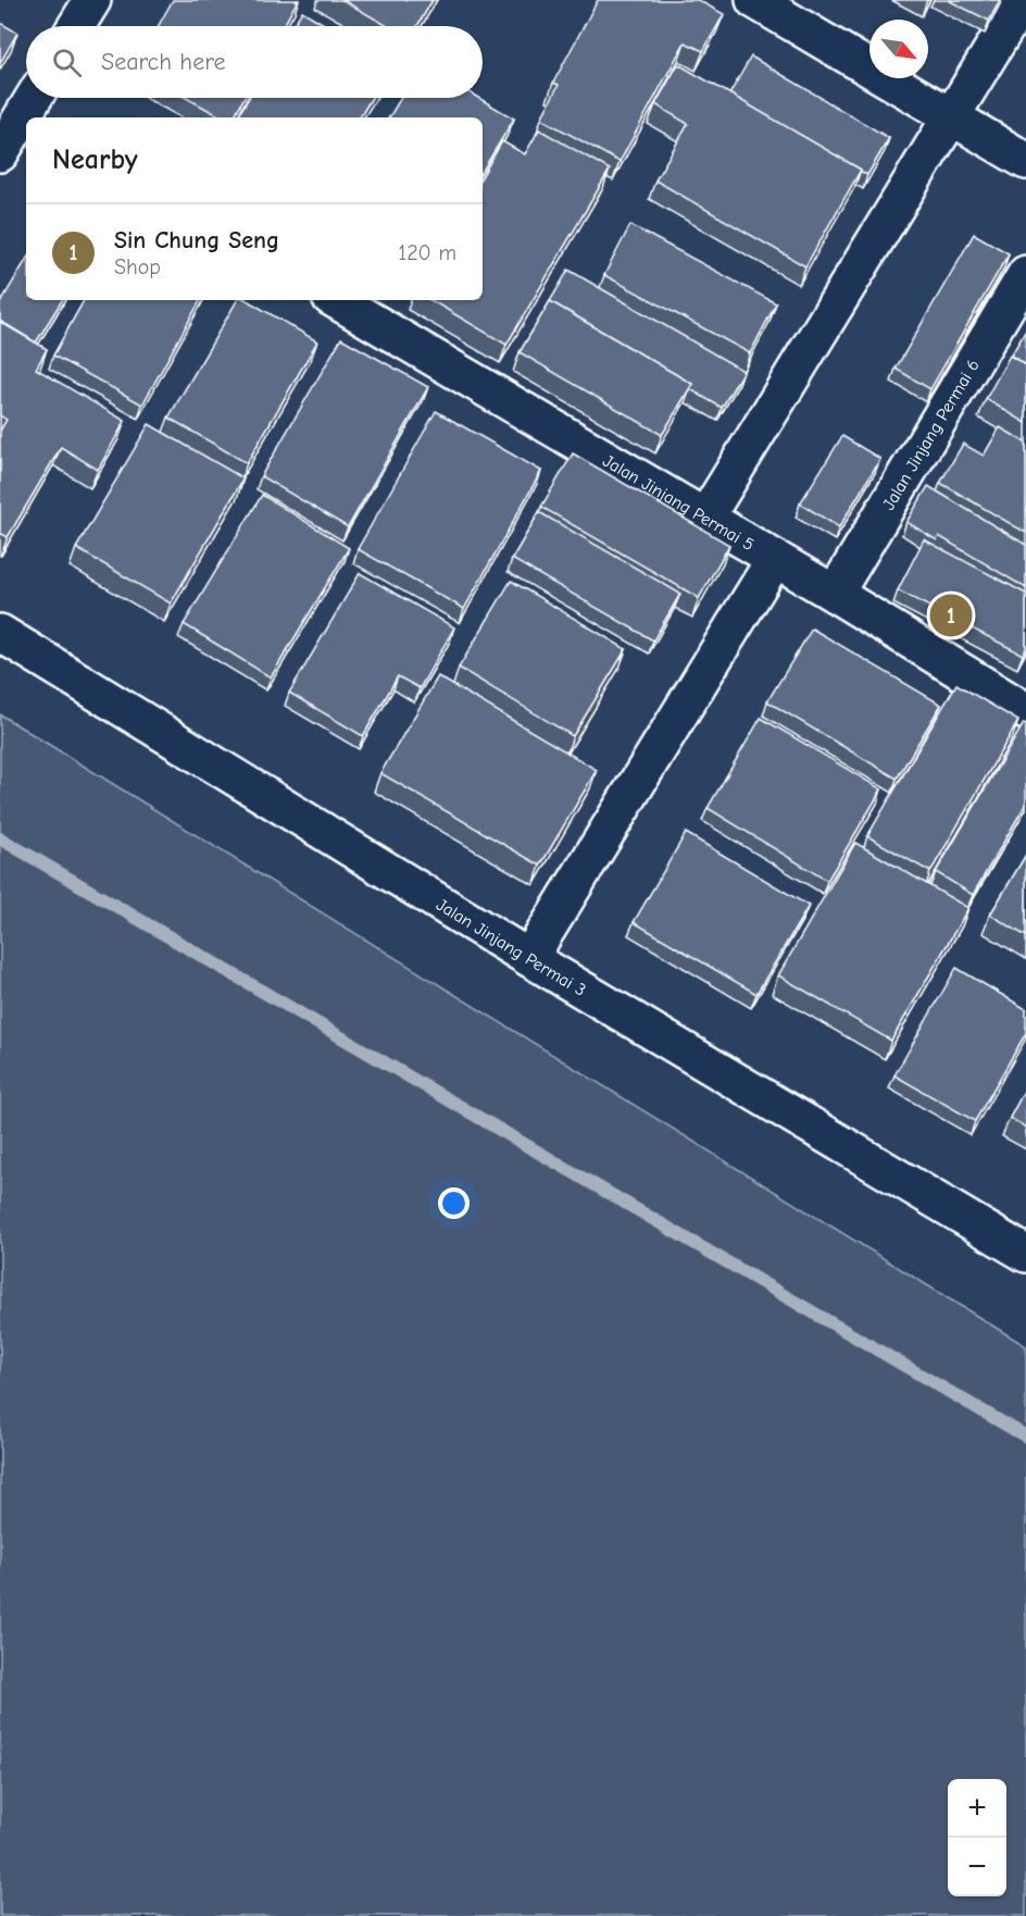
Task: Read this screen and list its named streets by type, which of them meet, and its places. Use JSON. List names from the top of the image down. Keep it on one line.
{"streets":{"street":["Jalan Jinjang Permai 6","Jalan Jinjang Permai 5","Jalan Jinjang Permai 3"]},"crossings":[["Jalan Jinjang Permai 6","Jalan Jinjang Permai 5"]],"north":"bottom right","page":{"search":"Search here","heading":"Nearby","list":[{"mark":"1","name":"Sin Chung Seng","note":"Shop","value":"120 m"}],"pins":"1","map_buttons":["+","−"]}}
